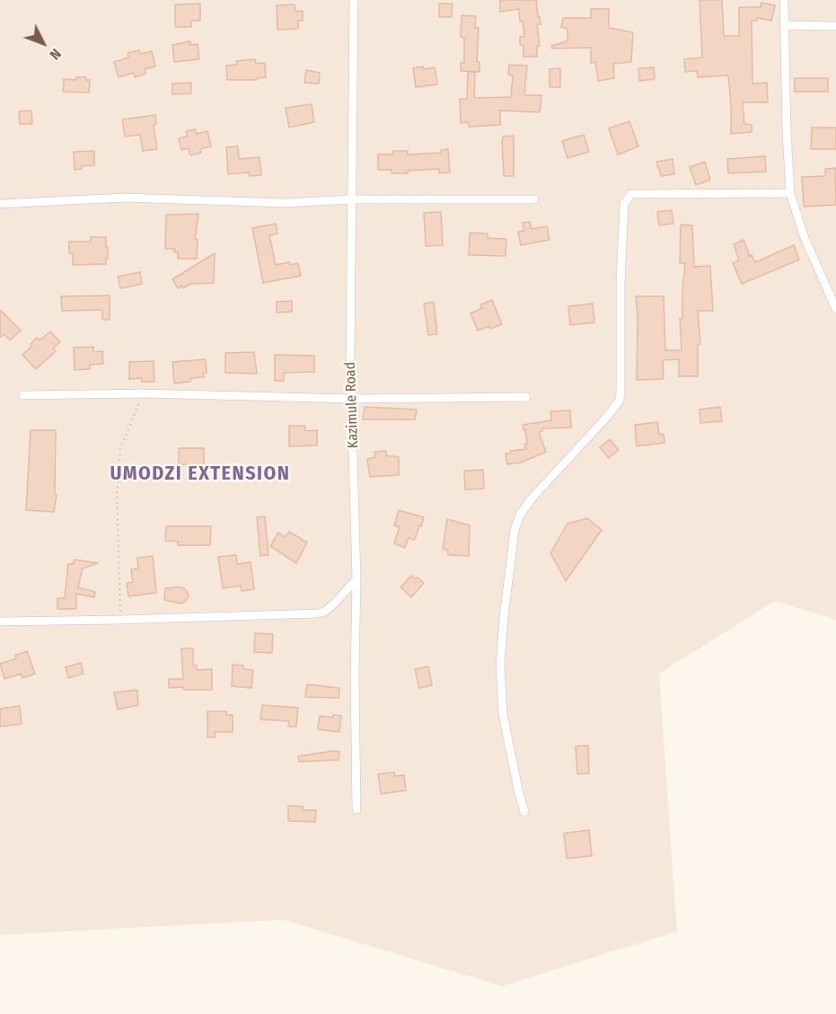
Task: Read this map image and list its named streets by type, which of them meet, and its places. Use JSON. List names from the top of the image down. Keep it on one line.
{"streets":{"street":["Kazimule Road"]},"districts":["UMODZI EXTENSION"],"north":"bottom right"}
